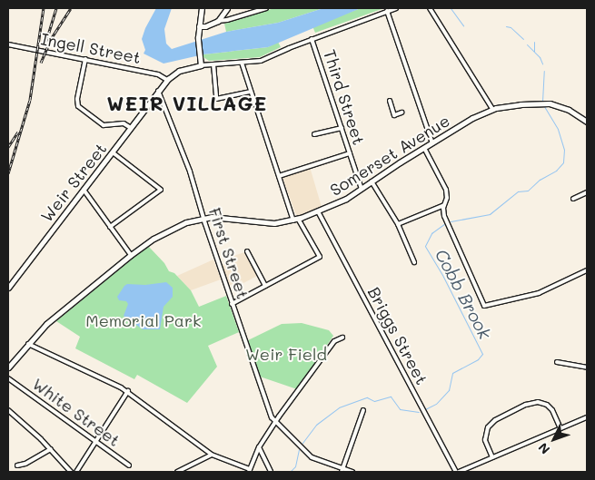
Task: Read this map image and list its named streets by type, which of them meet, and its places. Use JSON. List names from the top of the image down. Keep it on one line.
{"streets":{"main road":["Somerset Avenue","Weir Street"],"street":["Ingell Street","Third Street","First Street","Briggs Street","White Street"]},"crossings":[["Ingell Street","Weir Street"],["Third Street","Somerset Avenue"],["Somerset Avenue","First Street"],["Somerset Avenue","Briggs Street"],["Weir Street","First Street"]],"districts":["WEIR VILLAGE"],"water":["Cobb Brook"],"parks":["Memorial Park","Weir Field"],"north":"bottom left"}
